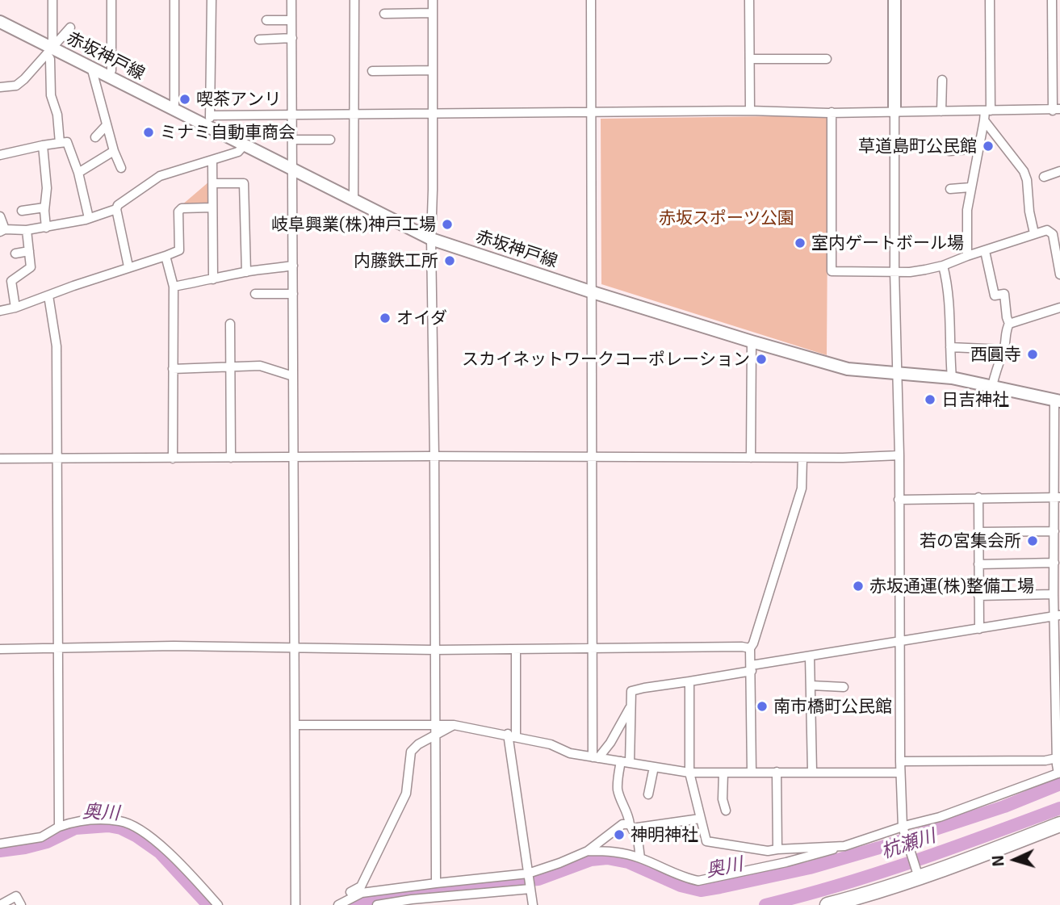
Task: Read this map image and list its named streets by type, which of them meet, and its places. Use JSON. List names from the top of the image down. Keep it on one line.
{"streets":{"main road":["赤坂神戸線"]},"water":["奥川","杭瀬川"],"parks":["赤坂スポーツ公園"],"places":["喫茶アンリ","ミナミ自動車商会","草道島町公民館","岐阜興業(株)神戸工場","室内ゲートボール場","内藤鉄工所","オイダ","西圓寺","スカイネットワークコーポレーション","日吉神社","若の宮集会所","赤坂通運(株)整備工場","南市橋町公民館","神明神社"],"north":"left"}
